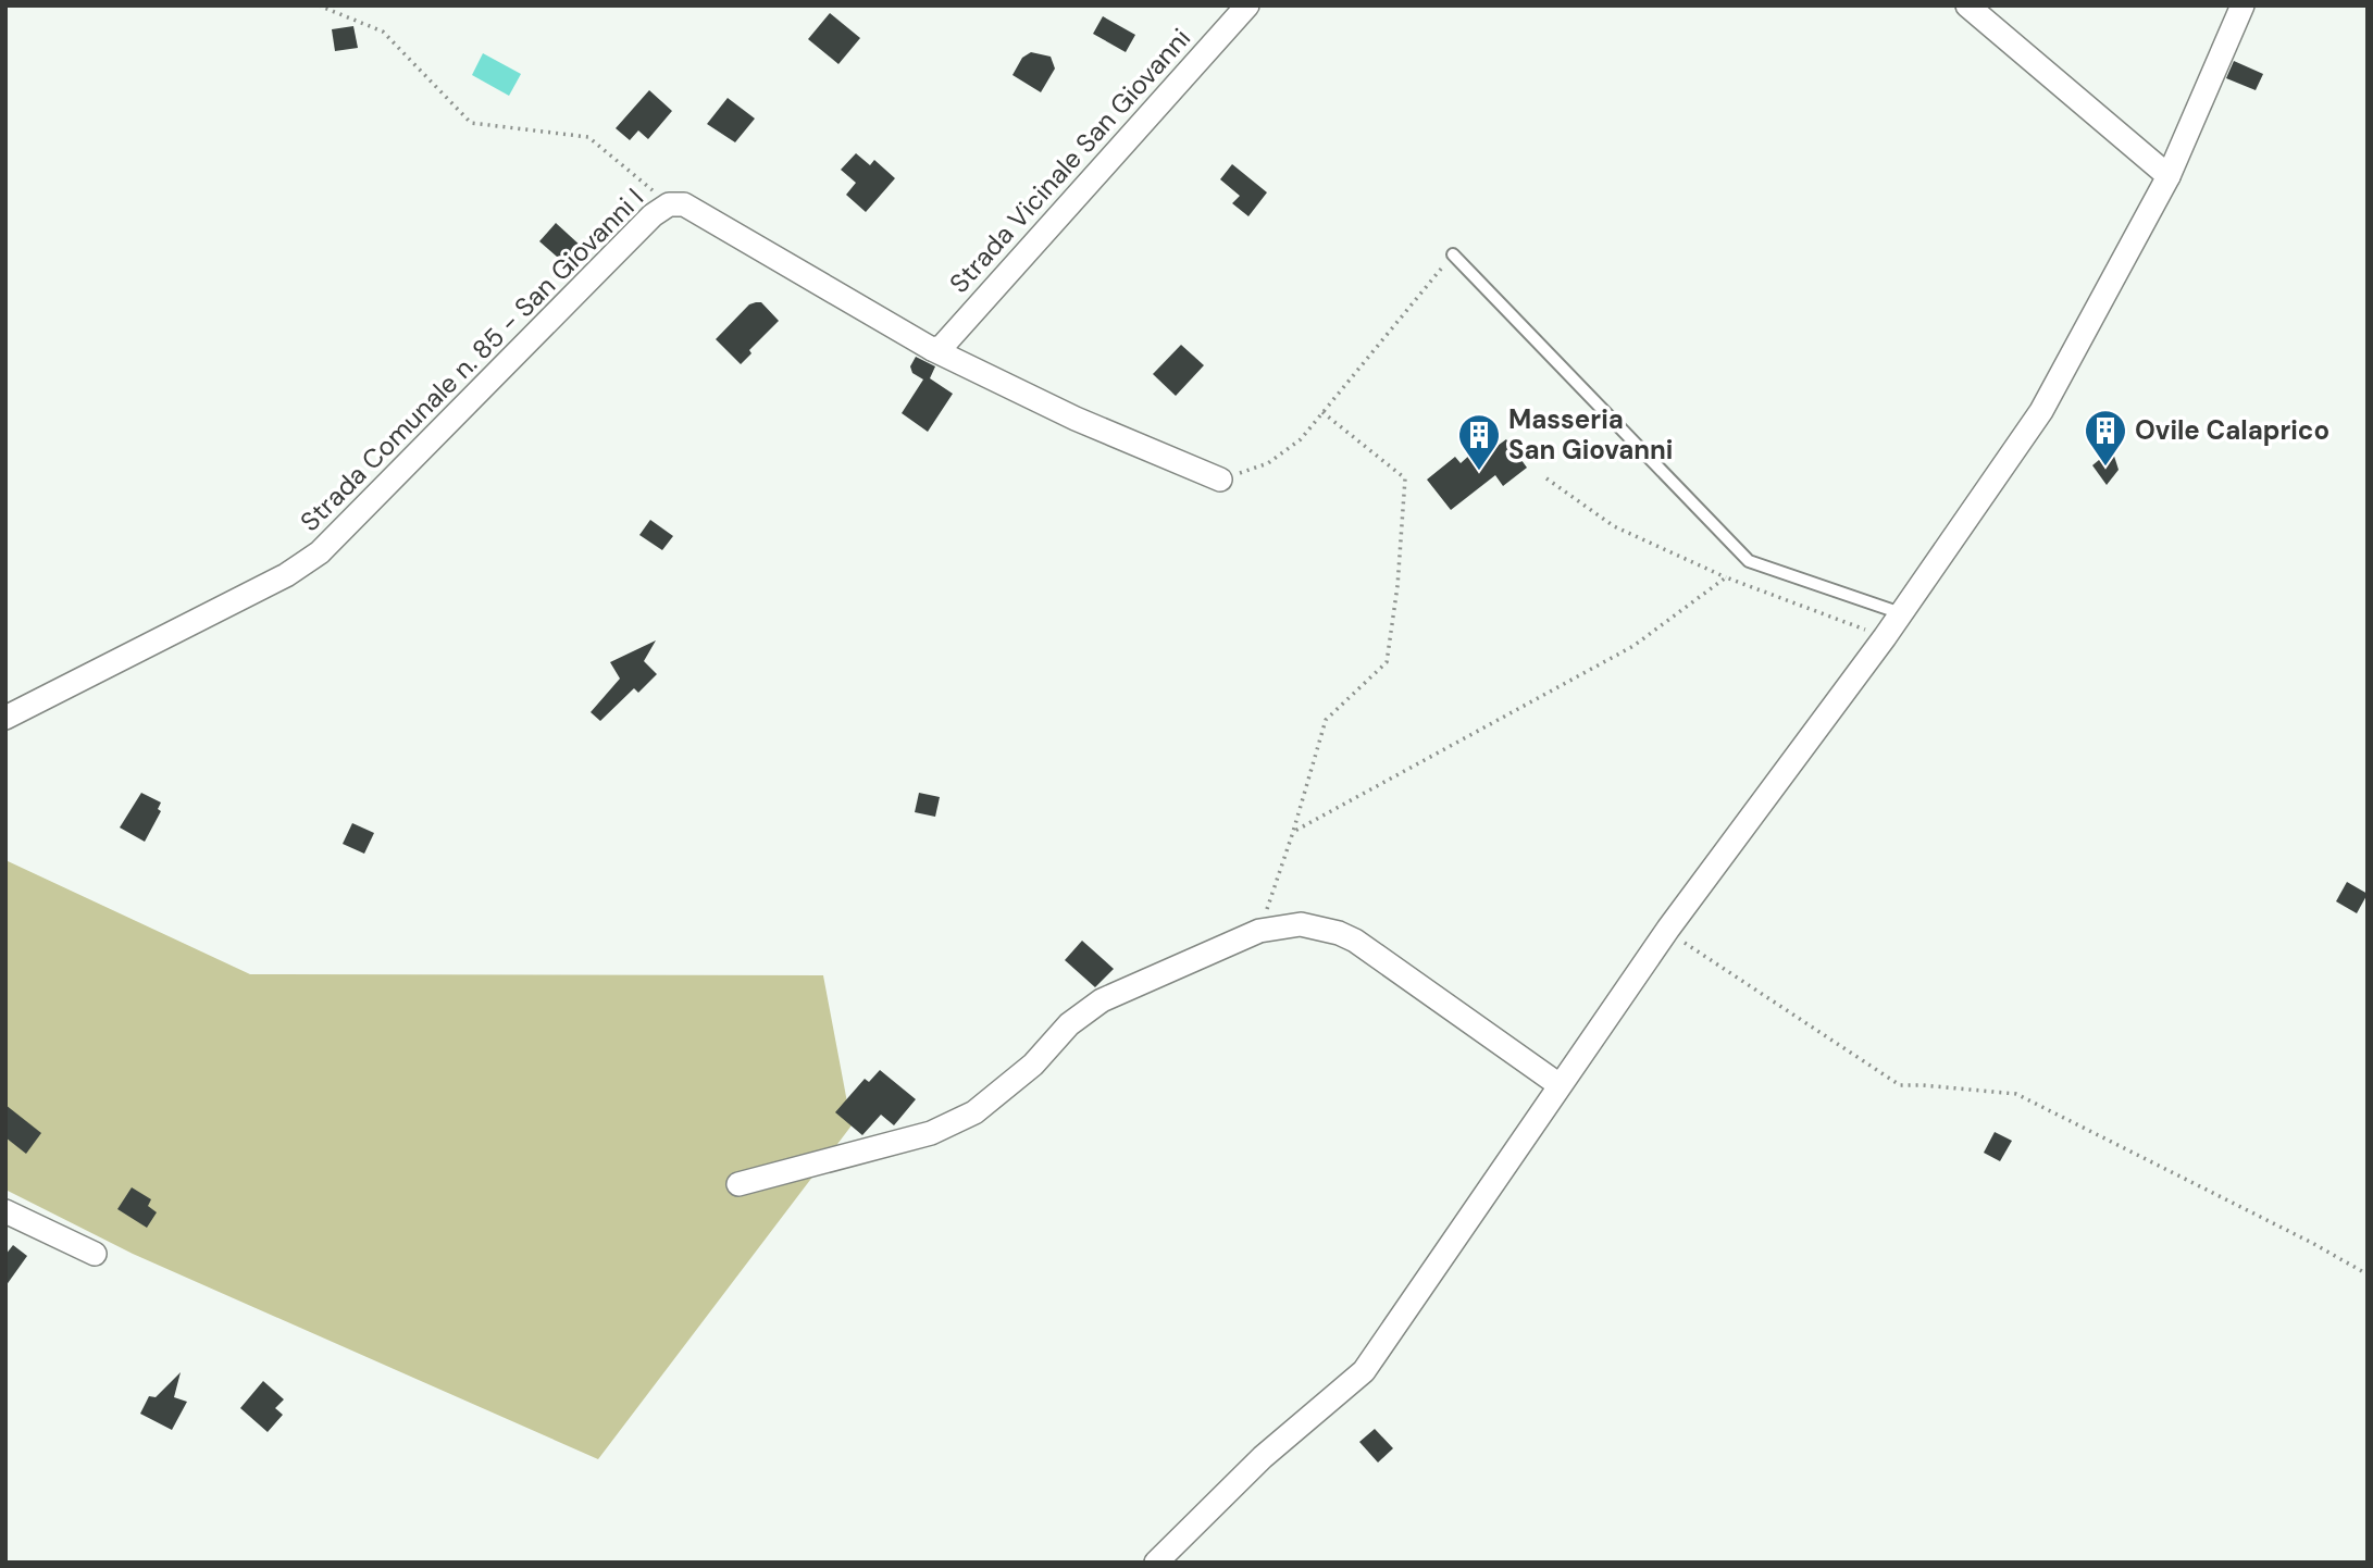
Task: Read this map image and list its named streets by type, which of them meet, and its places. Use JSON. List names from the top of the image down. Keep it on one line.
{"streets":{"street":["Strada Vicinale San Giovanni","Strada Comunale n. 85 - San Giovanni I"]},"crossings":[["Strada Vicinale San Giovanni","Strada Comunale n. 85 - San Giovanni I"]],"places":{"building":["Ovile Calaprico","Masseria San Giovanni"]}}
